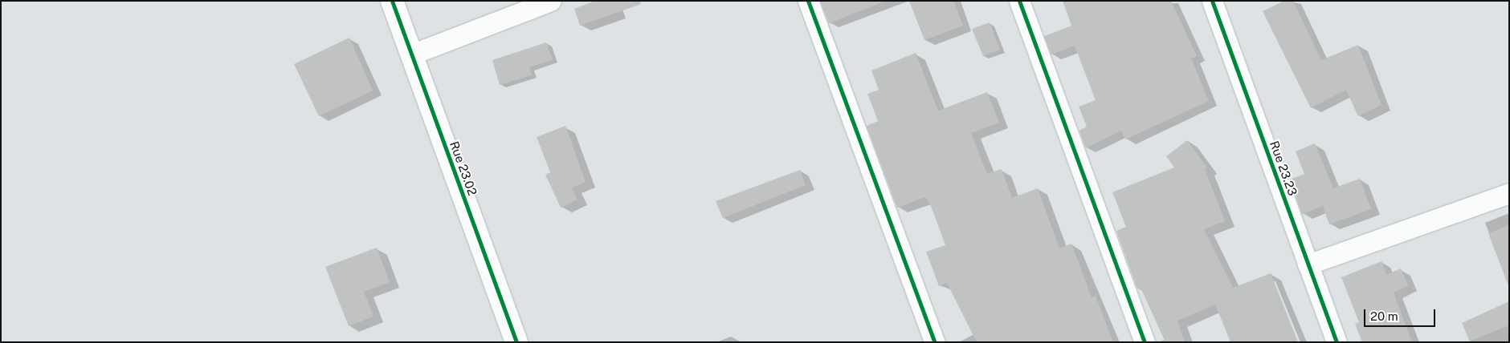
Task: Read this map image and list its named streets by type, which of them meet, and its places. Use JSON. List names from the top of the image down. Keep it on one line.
{"streets":{"street":["Rue 23.02","Rue 23.23"]},"scale_bar":"20 m"}
